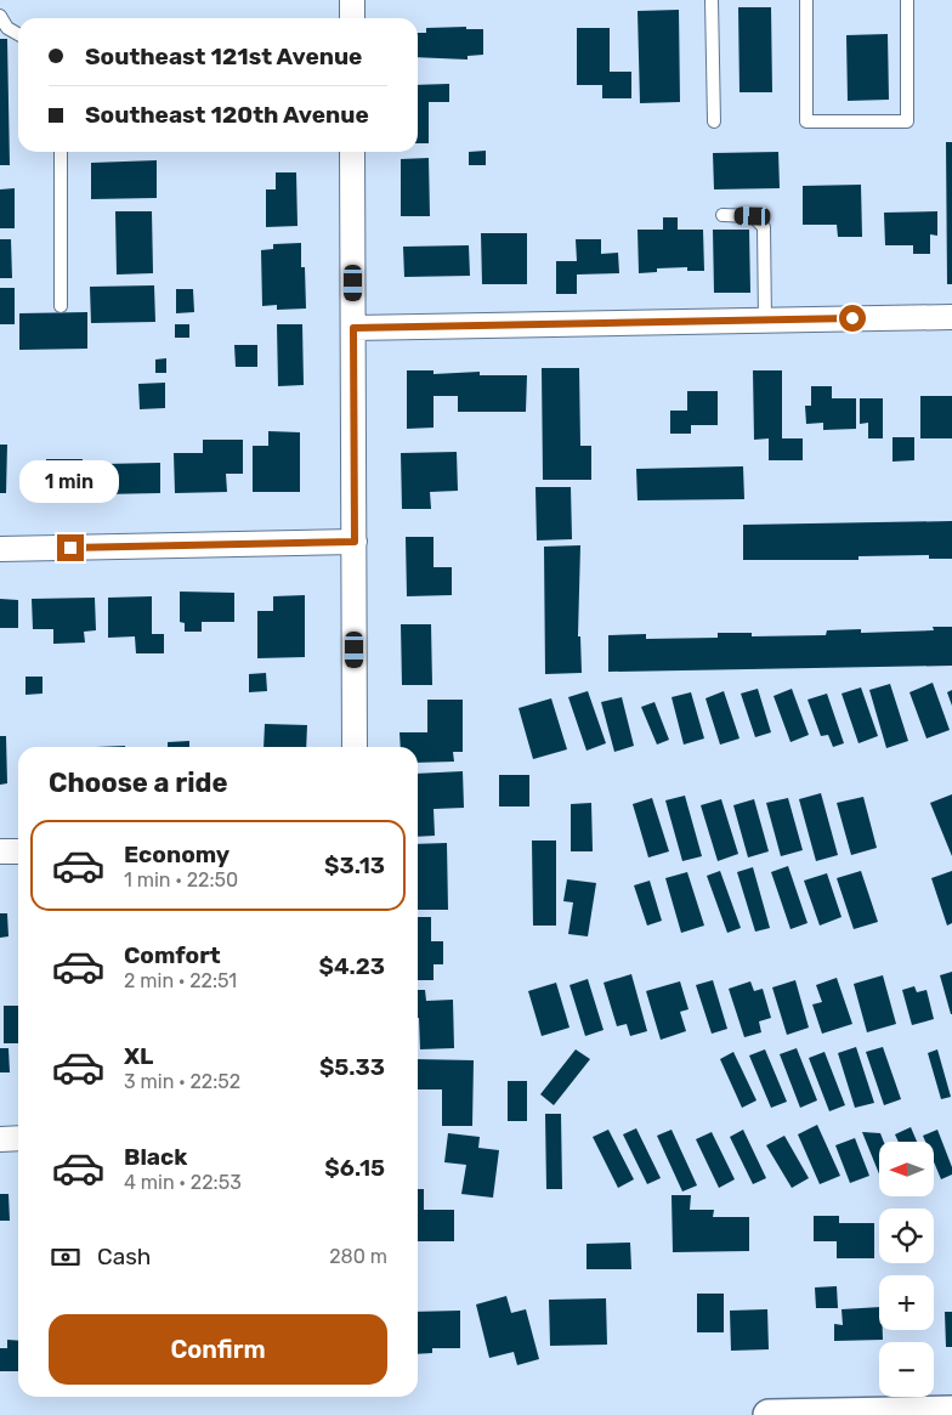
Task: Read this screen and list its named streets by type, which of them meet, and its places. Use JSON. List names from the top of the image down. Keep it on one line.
{"north":"left","page":{"banner":["Southeast 121st Avenue","Southeast 120th Avenue"],"bubble":"1 min","heading":"Choose a ride","list":[{"name":"Economy","note":"1 min · 22:50","value":"$3.13"},{"name":"Comfort","note":"2 min · 22:51","value":"$4.23"},{"name":"XL","note":"3 min · 22:52","value":"$5.33"},{"name":"Black","note":"4 min · 22:53","value":"$6.15"}],"map_buttons":["+","−"],"pay":["Cash","280 m"],"buttons":"Confirm"}}
